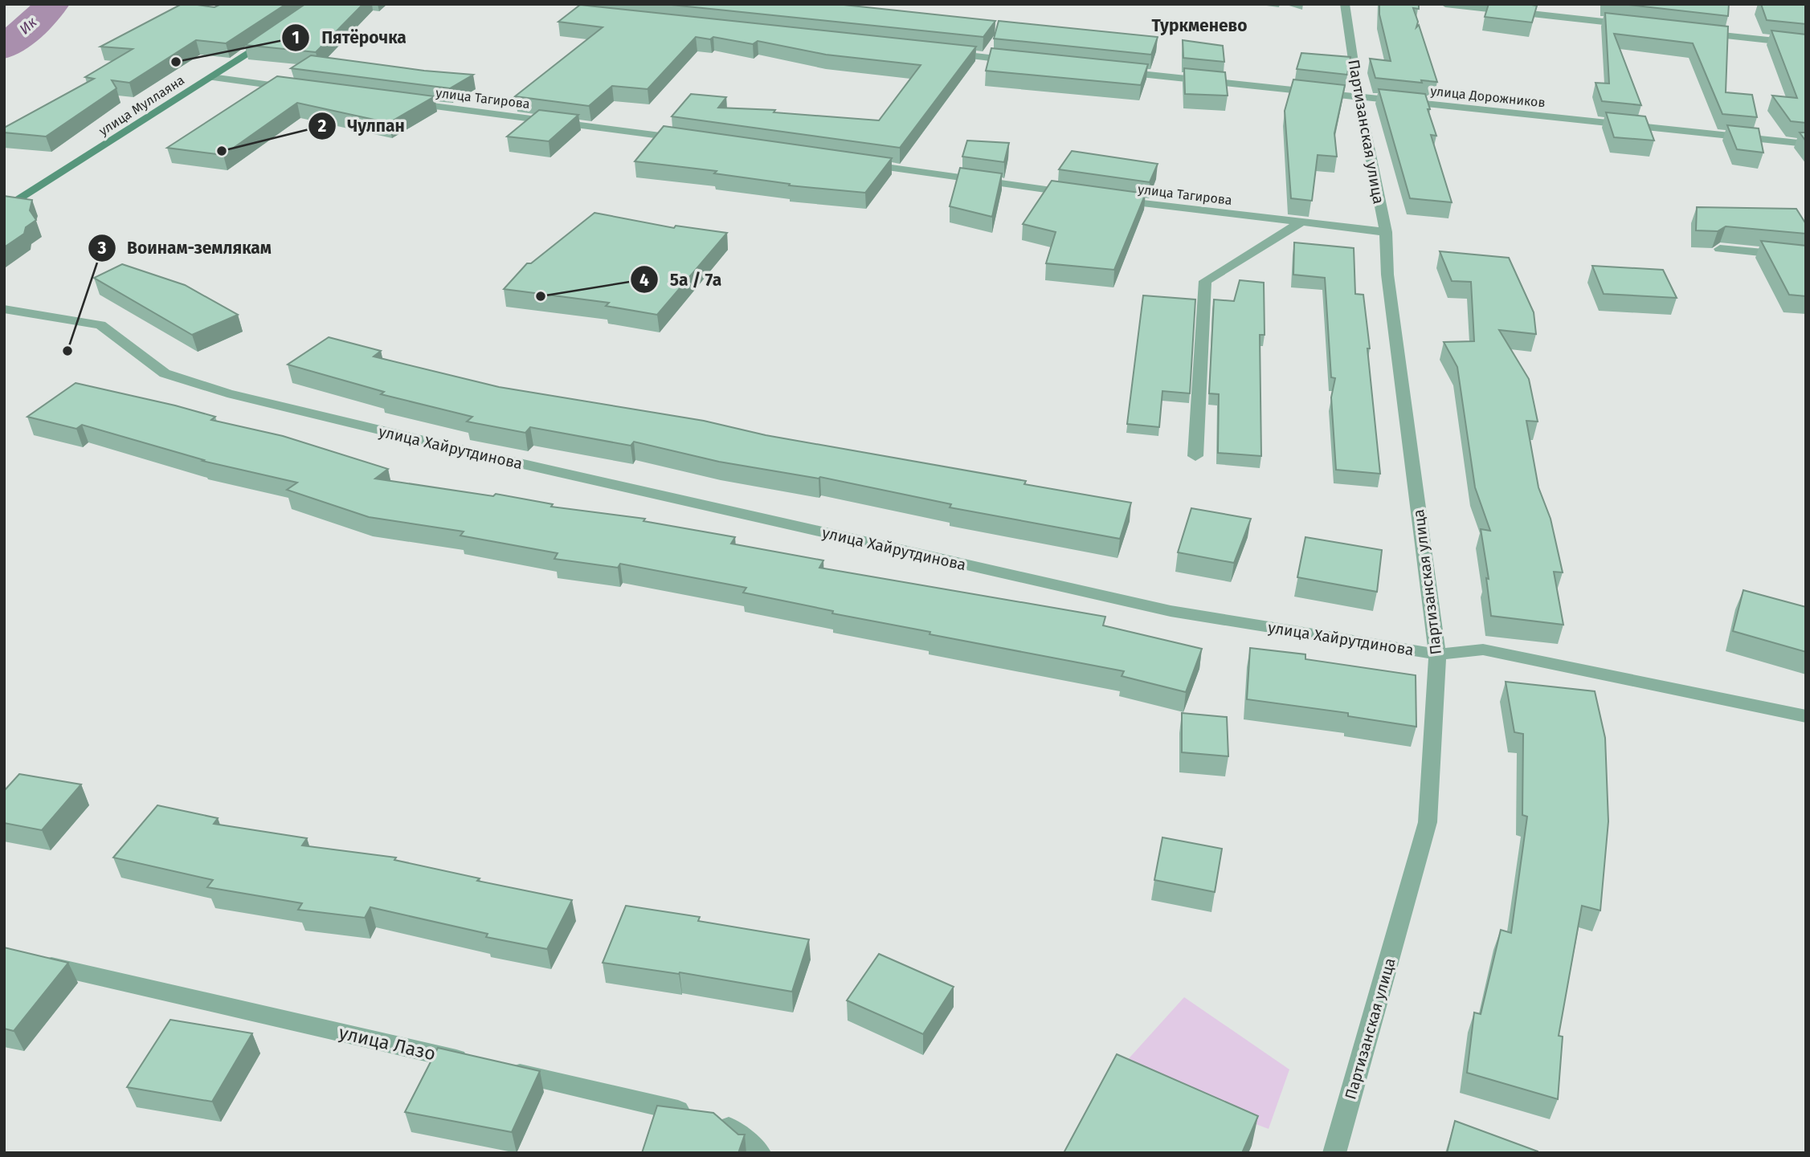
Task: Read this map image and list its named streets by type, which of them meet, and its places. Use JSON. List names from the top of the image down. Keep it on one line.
{"streets":{"main road":["улица Муллаяна"],"street":["улица Дорожников","улица Тагирова","Партизанская улица","улица Хайрутдинова","улица Лазо"]},"crossings":[["улица Дорожников","Партизанская улица"],["улица Тагирова","Партизанская улица"],["Партизанская улица","улица Хайрутдинова"]],"districts":["Туркменево"],"water":["Ик"],"places":["Пятёрочка","Чулпан","5а / 7а","Воинам-землякам"]}
